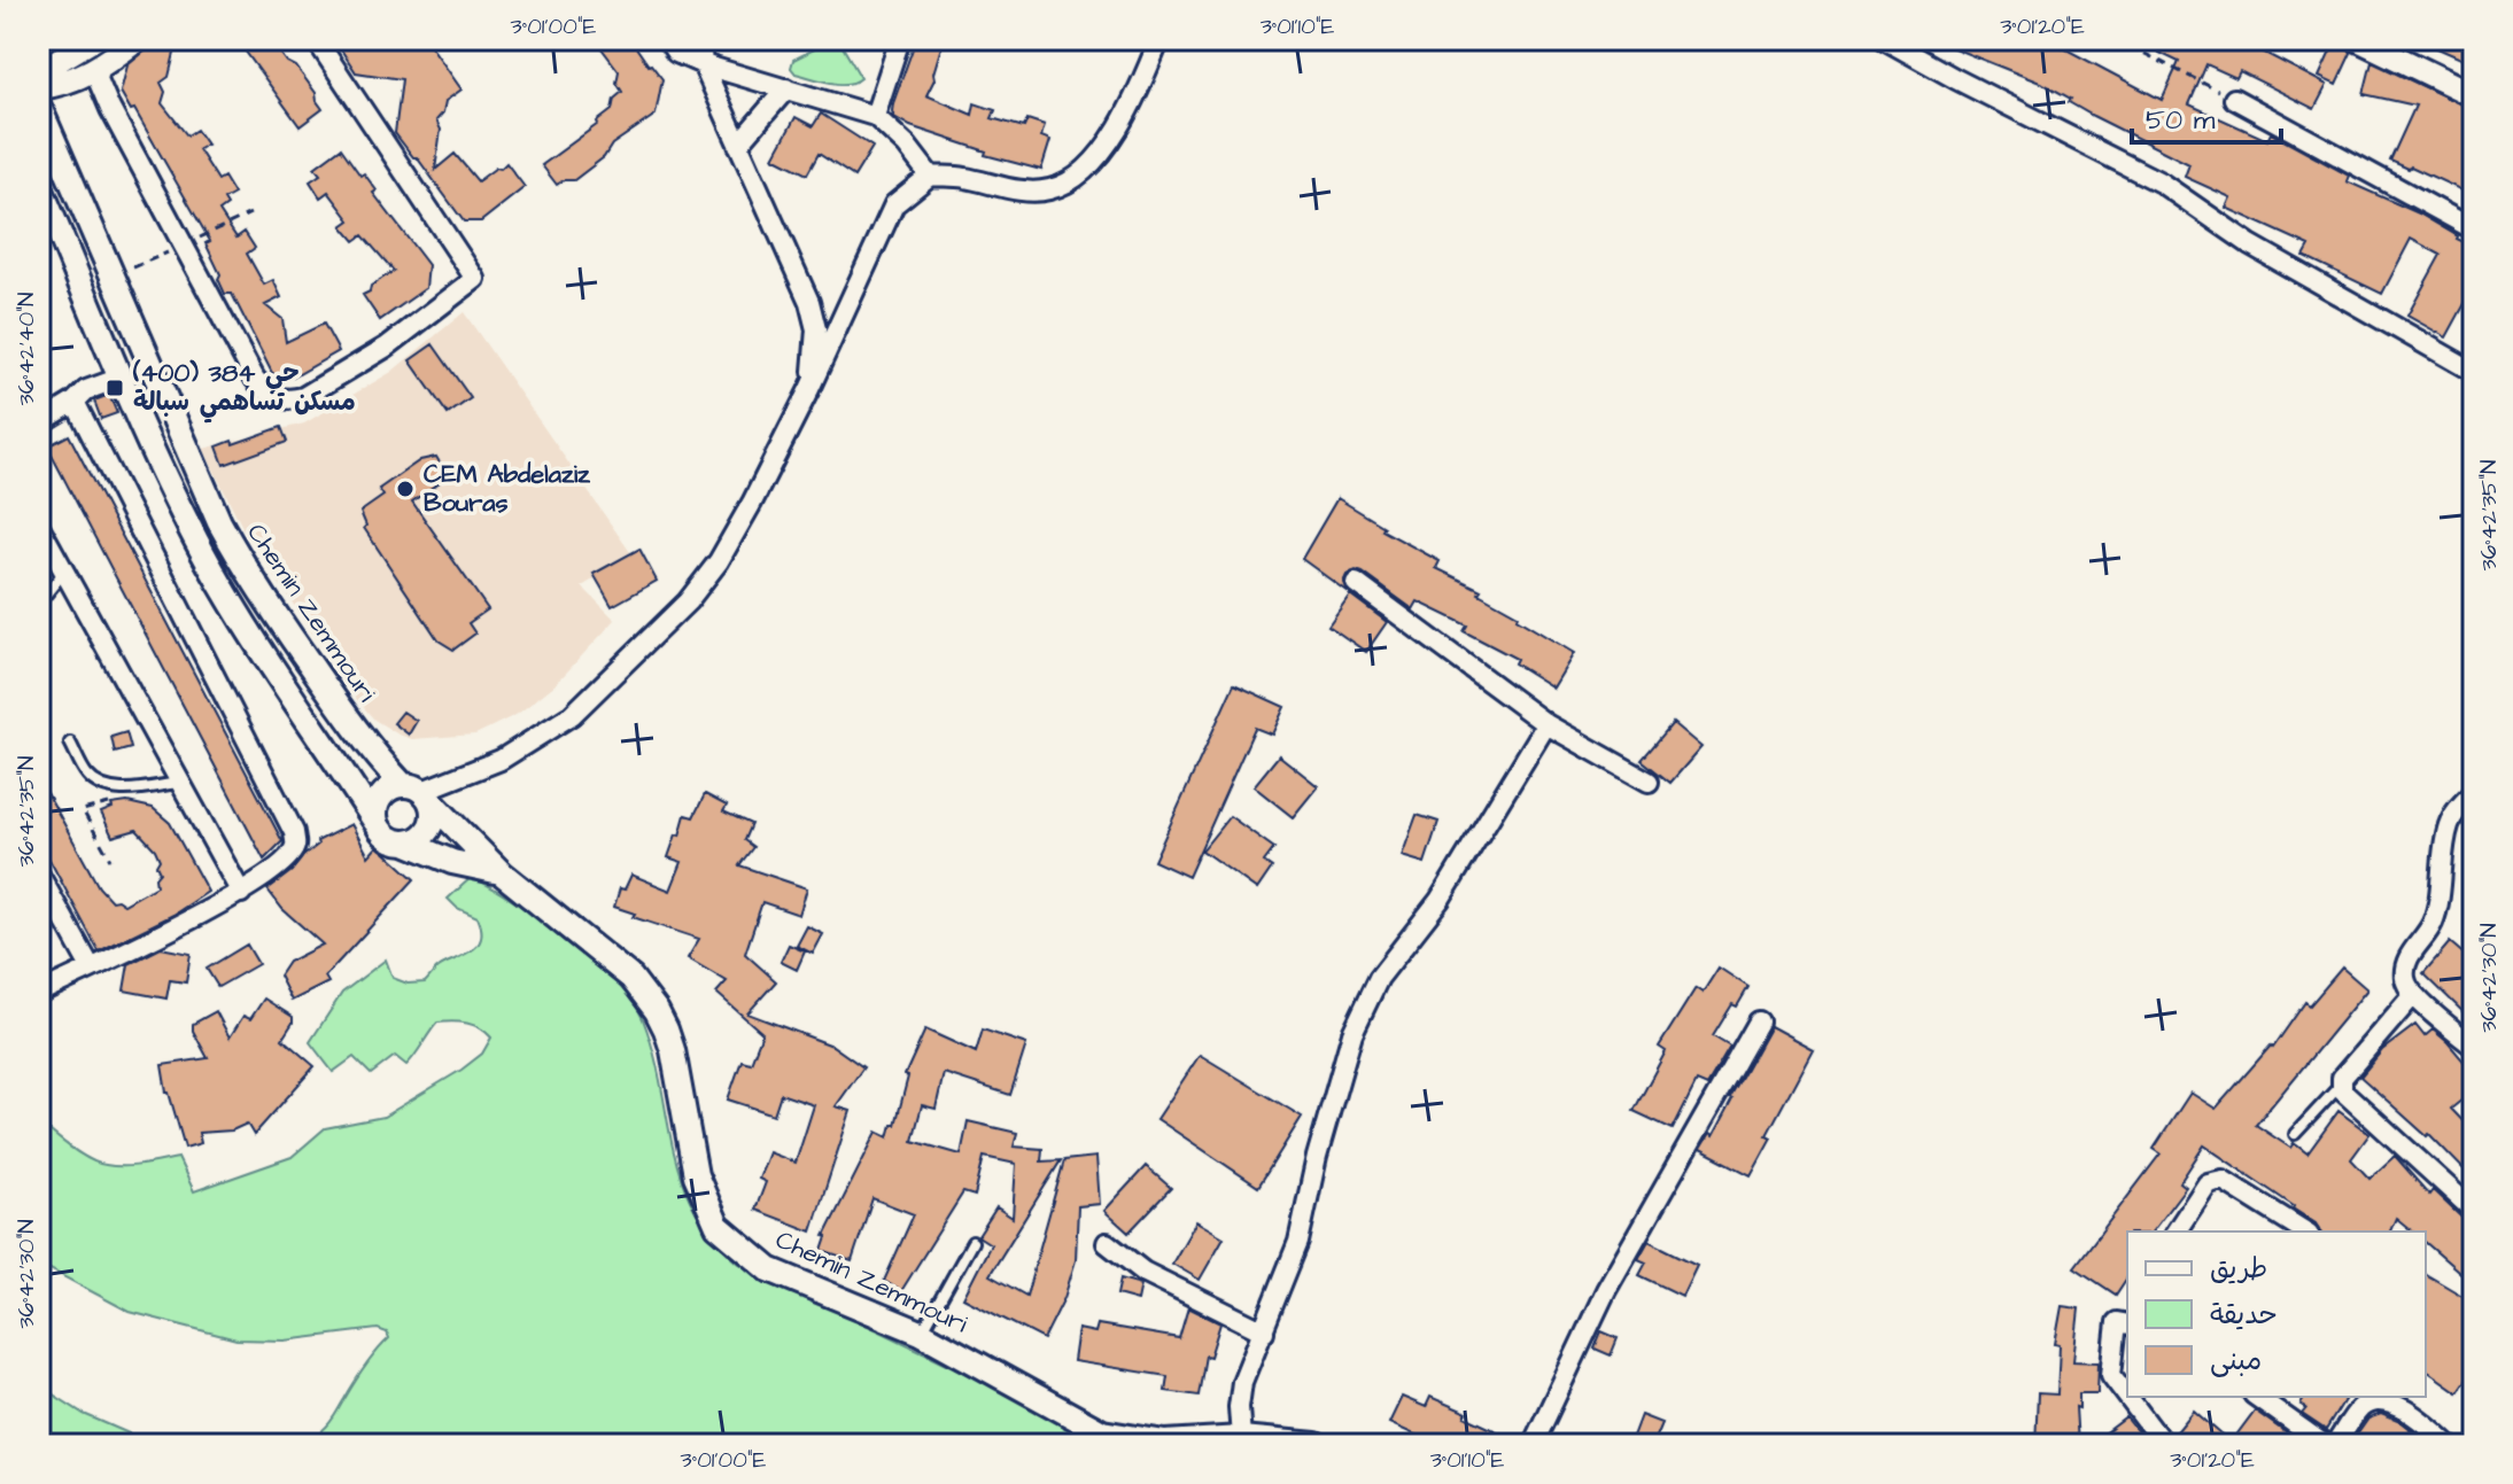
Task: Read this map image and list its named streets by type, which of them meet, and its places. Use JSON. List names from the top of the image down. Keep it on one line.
{"streets":{"street":["Chemin Zemmouri"]},"places":{"transit":["حي 384 (400) مسكن تساهمي سبالة"],"other":["CEM Abdelaziz Bouras"]},"legend":["طريق","حديقة","مبنى"],"scale_bar":"50 m","coordinates":["3°01'00\"E","3°01'10\"E","3°01'20\"E","36°42'40\"N","36°42'35\"N","36°42'30\"N"]}
